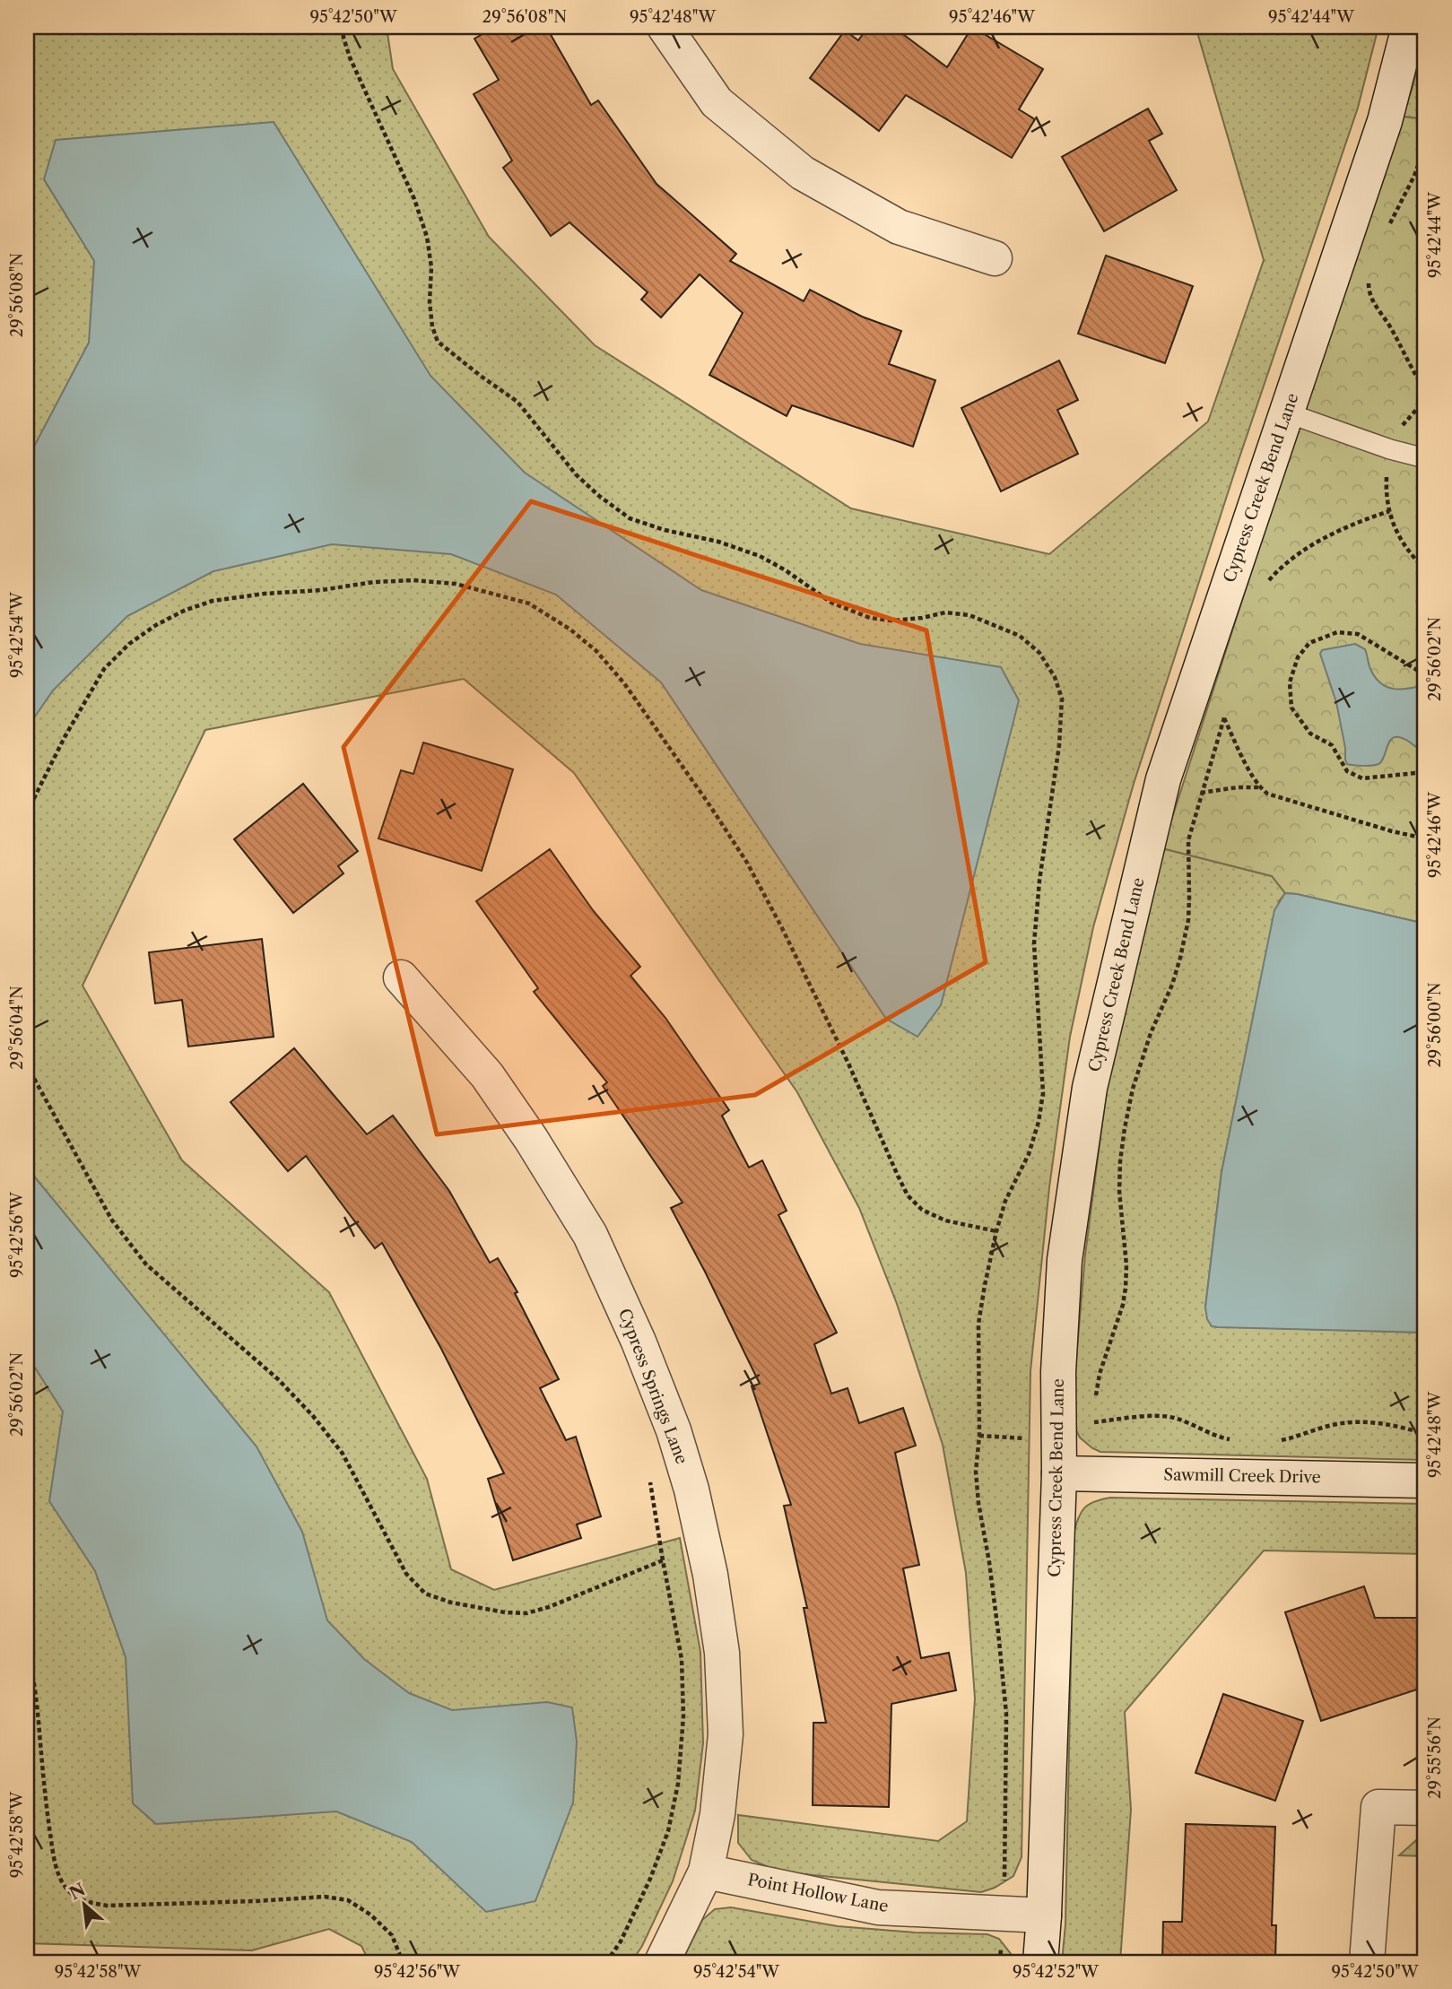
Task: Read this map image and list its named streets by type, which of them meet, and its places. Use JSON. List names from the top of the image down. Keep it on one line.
{"streets":{"street":["Cypress Creek Bend Lane","Cypress Springs Lane","Sawmill Creek Drive","Point Hollow Lane"]},"crossings":[["Cypress Creek Bend Lane","Sawmill Creek Drive"],["Cypress Creek Bend Lane","Point Hollow Lane"],["Cypress Springs Lane","Point Hollow Lane"]],"north":"top left","coordinates":["95°42'50\"W","29°56'08\"N","95°42'48\"W","95°42'46\"W","95°42'44\"W","95°42'54\"W","29°56'02\"N","29°56'00\"N","29°56'04\"N","95°42'56\"W","29°55'56\"N","95°42'58\"W","95°42'52\"W"]}
